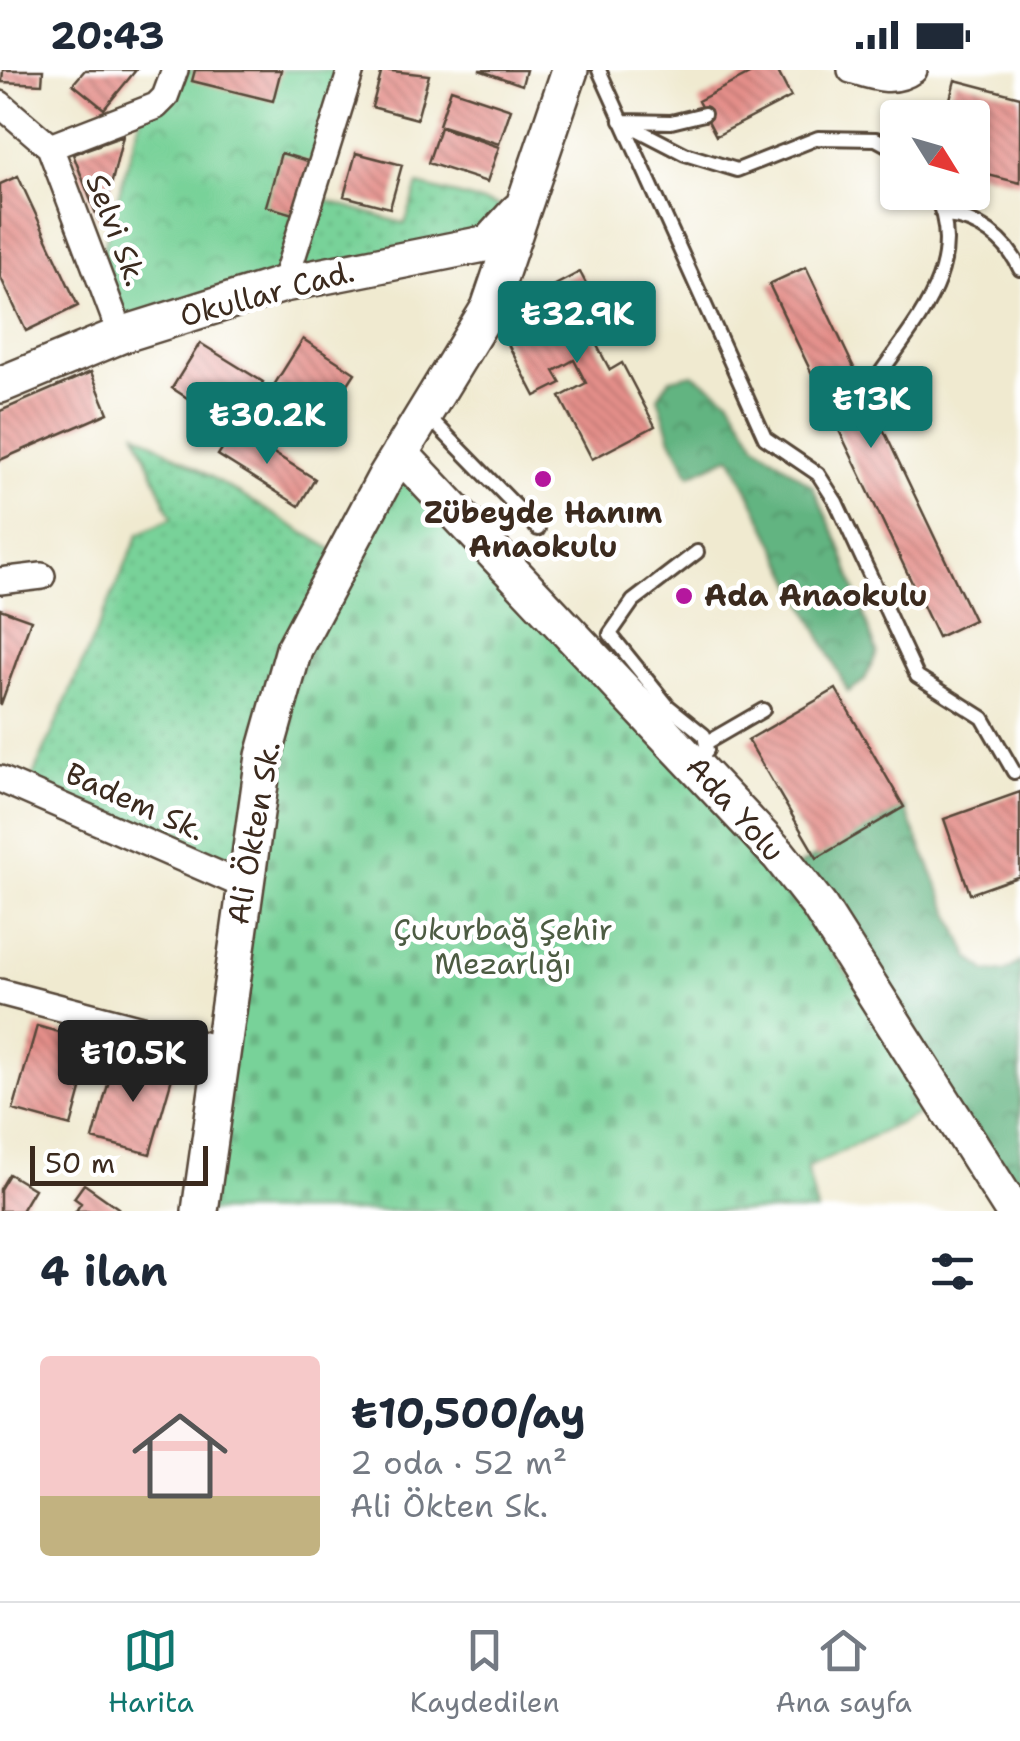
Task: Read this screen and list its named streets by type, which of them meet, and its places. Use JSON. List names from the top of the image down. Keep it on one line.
{"streets":{"street":["Selvi Sk.","Okullar Cad.","Badem Sk.","Ada Yolu","Ali Ökten Sk."]},"crossings":[["Selvi Sk.","Okullar Cad."],["Okullar Cad.","Ali Ökten Sk."],["Badem Sk.","Ali Ökten Sk."],["Ada Yolu","Ali Ökten Sk."]],"parks":["Çukurbağ Şehir Mezarlığı"],"places":["Zübeyde Hanım Anaokulu","Ada Anaokulu"],"scale_bar":"50 m","north":"bottom right","page":{"status":"20:43","price":["₺32.9K","₺13K","₺30.2K","₺10.5K"],"scale":"50 m","heading":"4 ilan","list":[{"name":"₺10,500/ay","note":"2 oda · 52 m² · Ali Ökten Sk."}],"tabs":["Harita","Kaydedilen","Ana sayfa"]}}
